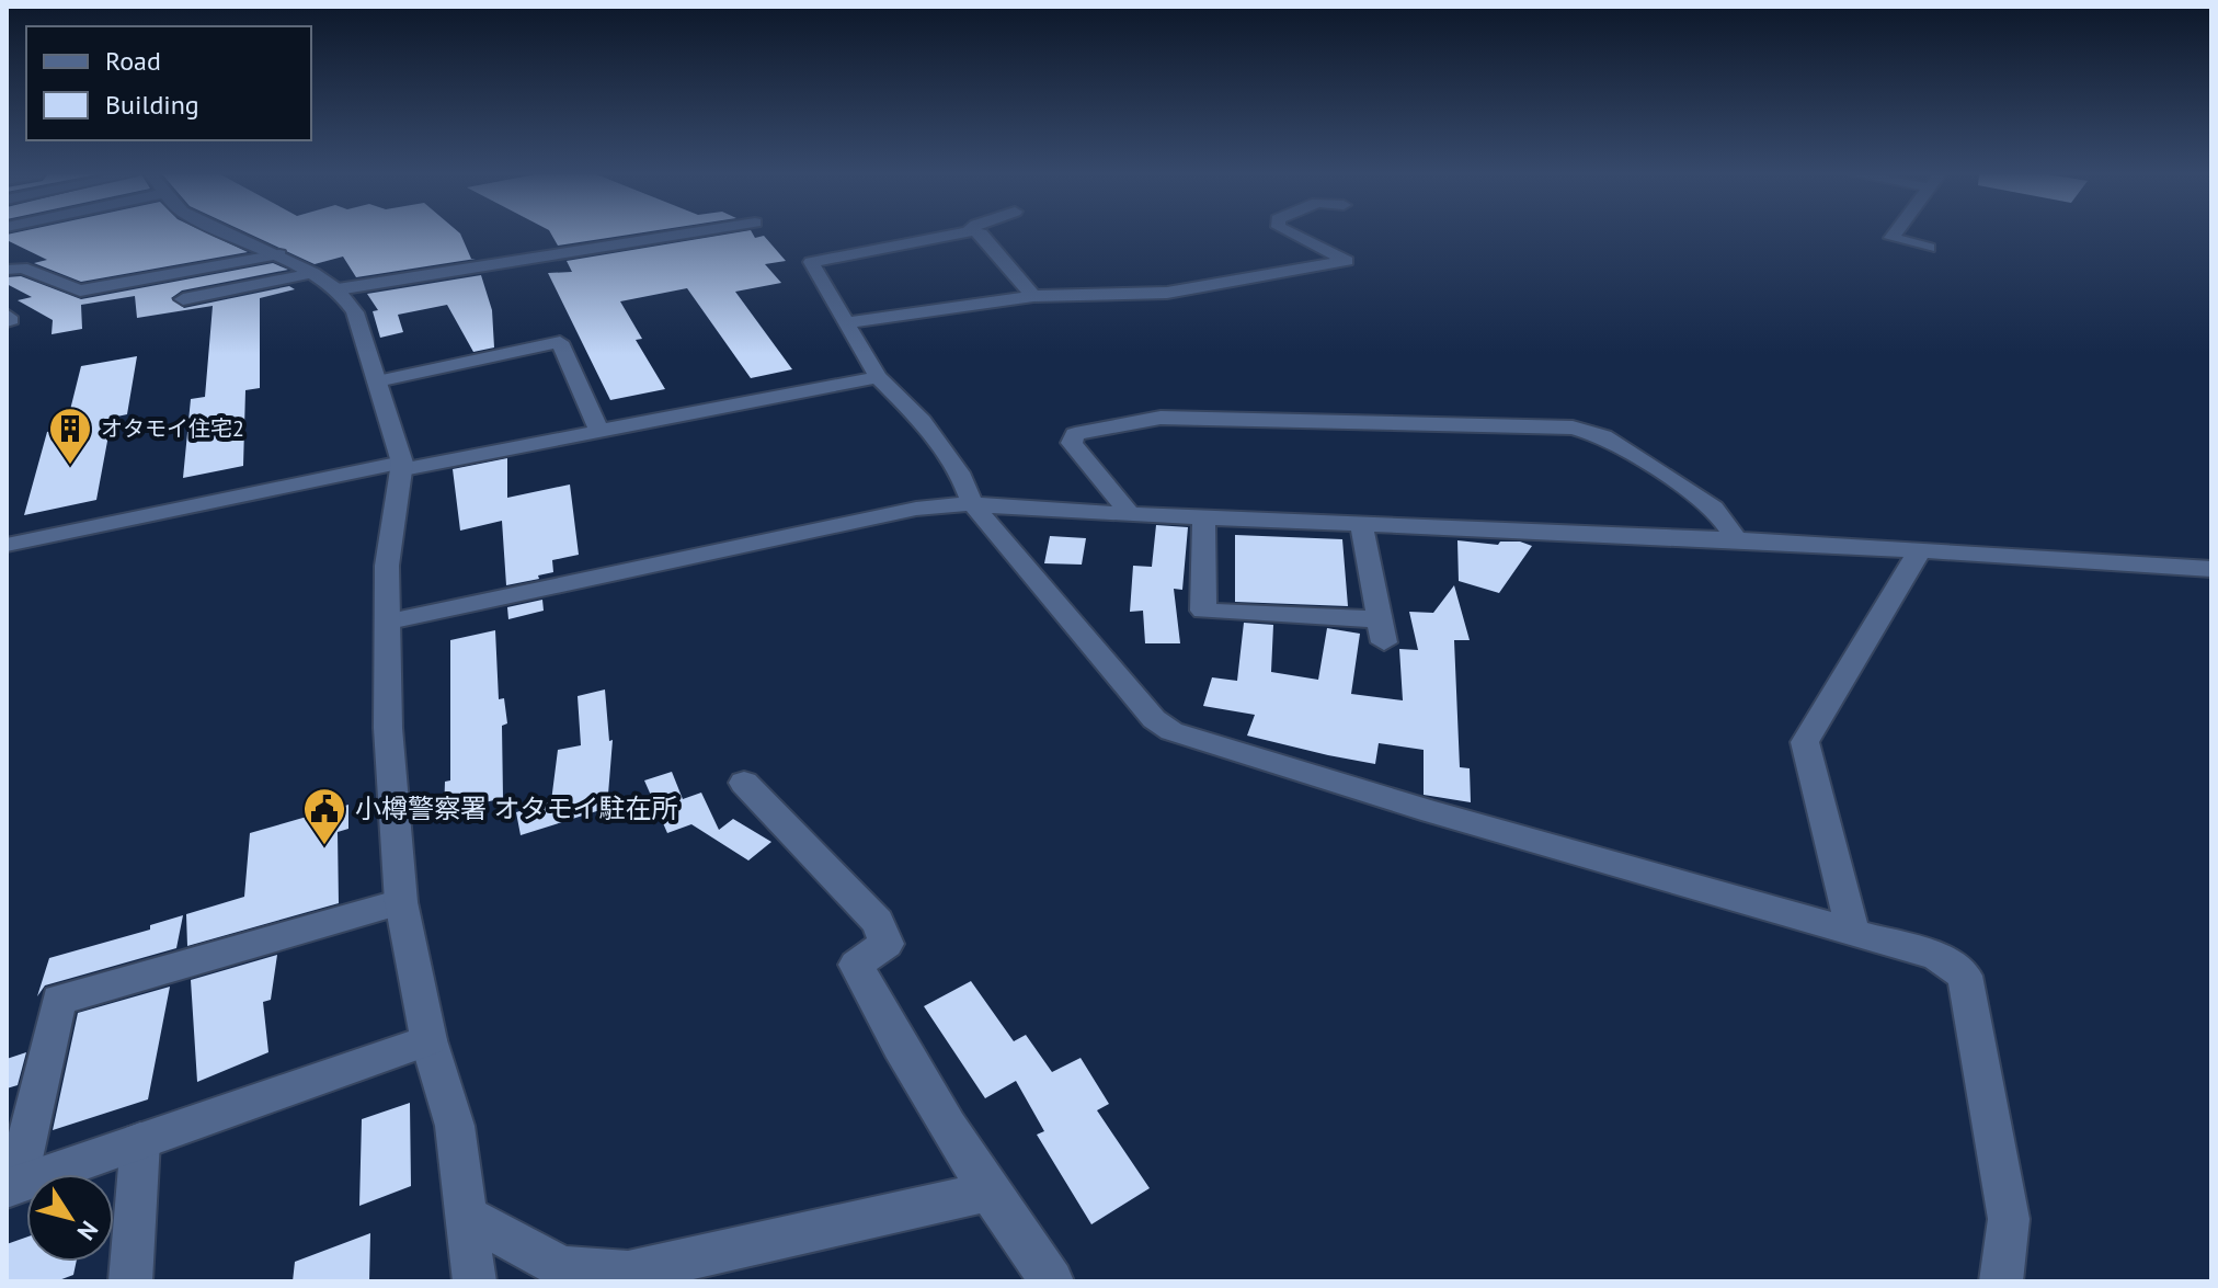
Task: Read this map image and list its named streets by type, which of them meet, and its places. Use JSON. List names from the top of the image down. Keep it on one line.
{"places":{"building":["オタモイ住宅2"],"public building":["小樽警察署 オタモイ駐在所"]},"legend":["Road","Building"],"north":"bottom right"}
